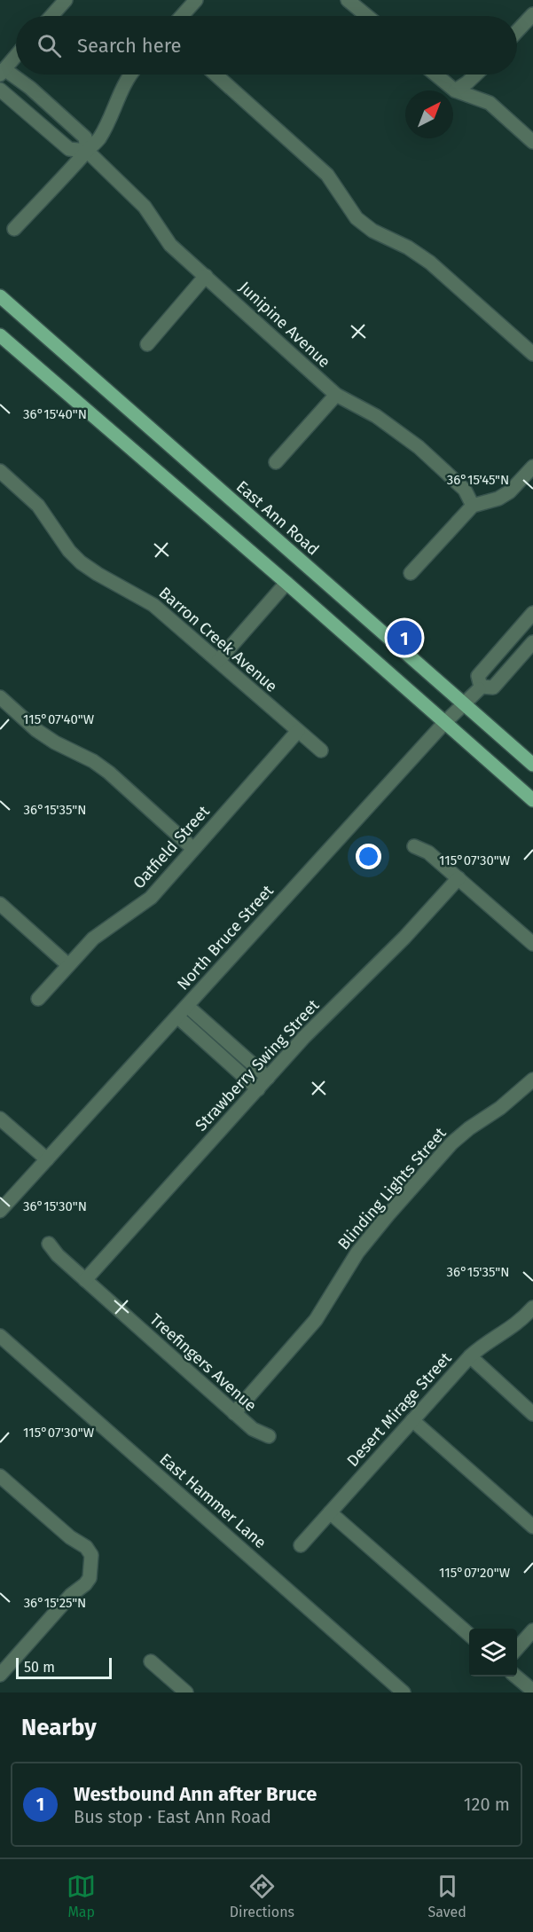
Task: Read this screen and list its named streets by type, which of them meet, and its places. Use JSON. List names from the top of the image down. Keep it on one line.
{"streets":{"main road":["East Ann Road"],"street":["Junipine Avenue","Barron Creek Avenue","Oatfield Street","North Bruce Street","Strawberry Swing Street","Blinding Lights Street","Treefingers Avenue","Desert Mirage Street","East Hammer Lane"]},"crossings":[["East Ann Road","North Bruce Street"],["Barron Creek Avenue","Oatfield Street"],["Strawberry Swing Street","Treefingers Avenue"],["Blinding Lights Street","Treefingers Avenue"]],"scale_bar":"50 m","north":"top right","page":{"search":"Search here","pins":"1","scale":"50 m","heading":"Nearby","list":[{"mark":"1","name":"Westbound Ann after Bruce","note":"Bus stop · East Ann Road","value":"120 m"}],"nav":["Map","Directions","Saved"]},"coordinates":["36°15'40\"N","36°15'45\"N","115°07'40\"W","36°15'35\"N","115°07'30\"W","36°15'30\"N","115°07'20\"W","36°15'25\"N"]}
